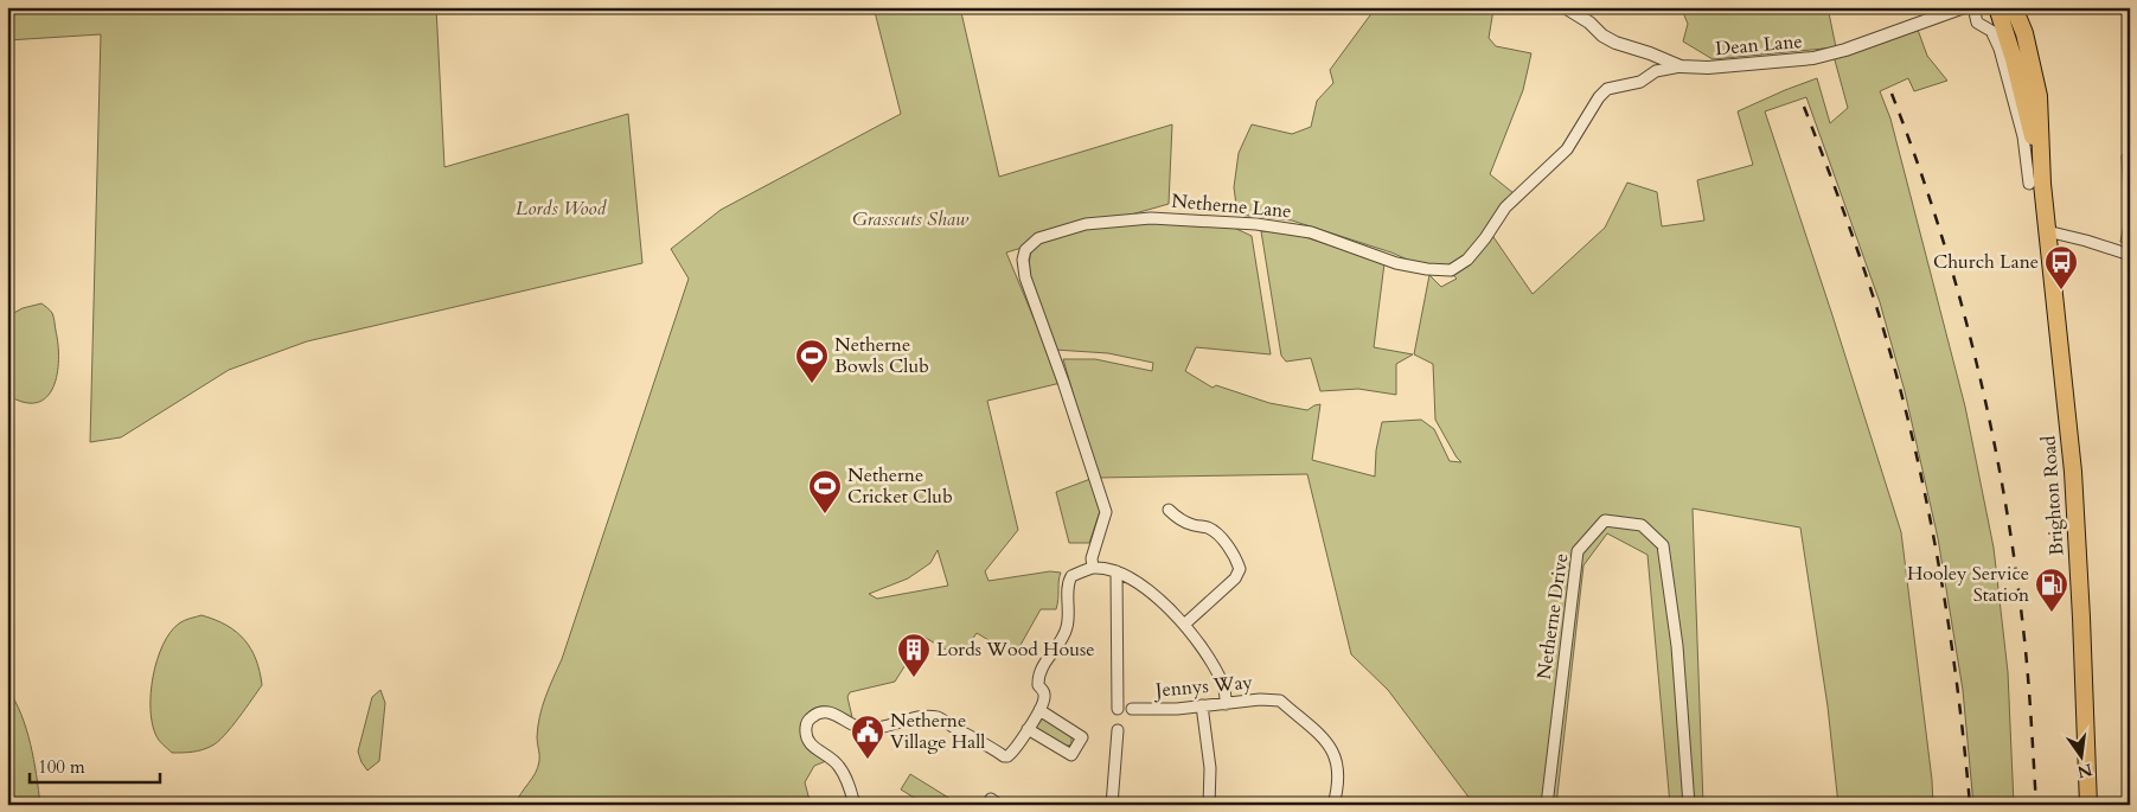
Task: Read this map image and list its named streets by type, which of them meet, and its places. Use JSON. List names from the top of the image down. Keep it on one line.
{"streets":{"highway":["Brighton Road"],"street":["Dean Lane","Netherne Lane","Netherne Drive","Jennys Way"]},"crossings":[["Dean Lane","Netherne Lane"]],"parks":["Lords Wood","Grasscuts Shaw"],"places":{"bus stop":["Church Lane"],"sports":["Netherne Bowls Club","Netherne Cricket Club"],"fuel station":["Hooley Service Station"],"building":["Lords Wood House"],"public building":["Netherne Village Hall"]},"scale_bar":"100 m","north":"bottom"}
